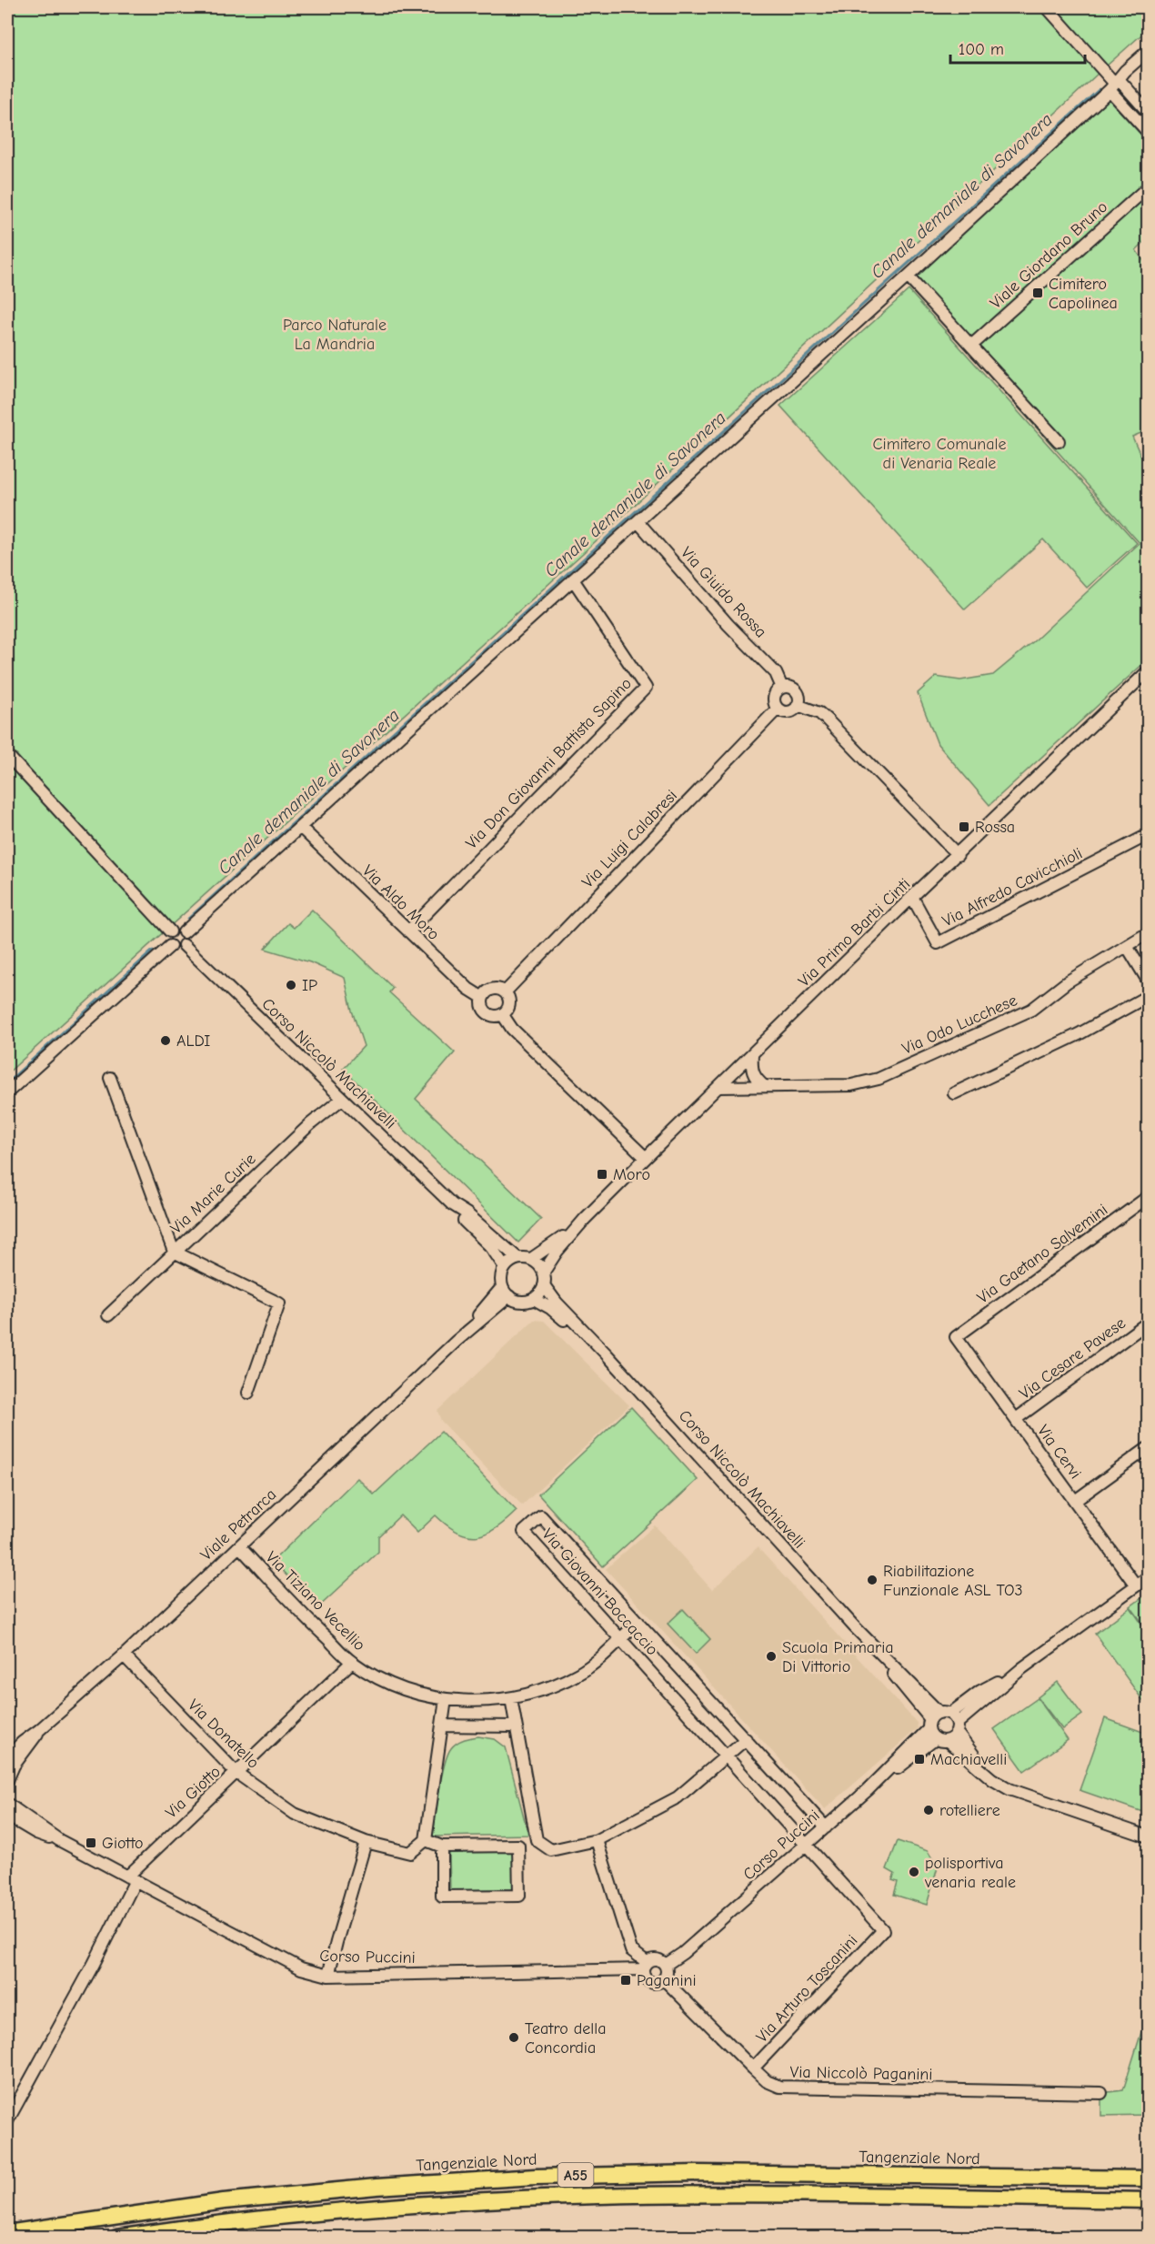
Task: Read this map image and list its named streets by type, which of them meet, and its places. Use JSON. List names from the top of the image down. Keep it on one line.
{"streets":{"highway":["Tangenziale Nord","A55"],"street":["Viale Giordano Bruno","Via Giuido Rossa","Via Don Giovanni Battista Sapino","Via Luigi Calabresi","Via Alfredo Cavicchioli","Via Aldo Moro","Via Primo Barbi Cinti","Via Odo Lucchese","Corso Niccolò Machiavelli","Via Marie Curie","Via Gaetano Salvemini","Via Cesare Pavese","Via Cervi","Viale Petrarca","Via Giovanni Boccaccio","Via Tiziano Vecellio","Via Donatello","Via Giotto","Corso Puccini","Via Arturo Toscanini","Via Niccolò Paganini"]},"crossings":[["Via Giuido Rossa","Via Luigi Calabresi"],["Via Don Giovanni Battista Sapino","Via Aldo Moro"],["Via Luigi Calabresi","Via Aldo Moro"],["Via Alfredo Cavicchioli","Via Primo Barbi Cinti"],["Via Primo Barbi Cinti","Via Odo Lucchese"],["Via Primo Barbi Cinti","Corso Niccolò Machiavelli"],["Via Primo Barbi Cinti","Viale Petrarca"],["Corso Niccolò Machiavelli","Via Marie Curie"],["Corso Niccolò Machiavelli","Viale Petrarca"],["Corso Niccolò Machiavelli","Corso Puccini"],["Via Gaetano Salvemini","Via Cervi"],["Via Cesare Pavese","Via Cervi"],["Viale Petrarca","Via Tiziano Vecellio"],["Viale Petrarca","Via Donatello"],["Via Giovanni Boccaccio","Via Tiziano Vecellio"],["Via Giovanni Boccaccio","Corso Puccini"],["Via Giovanni Boccaccio","Via Arturo Toscanini"],["Via Tiziano Vecellio","Via Giotto"],["Via Donatello","Via Giotto"],["Via Giotto","Corso Puccini"],["Corso Puccini","Via Niccolò Paganini"],["Via Arturo Toscanini","Via Niccolò Paganini"]],"water":["Canale demaniale di Savonera"],"parks":["Parco Naturale La Mandria","Cimitero Comunale di Venaria Reale"],"places":{"transit":["Cimitero Capolinea","Rossa","Moro","Machiavelli","Giotto","Paganini"],"other":["IP","ALDI","Riabilitazione Funzionale ASL TO3","Scuola Primaria Di Vittorio","rotelliere","polisportiva venaria reale","Teatro della Concordia"]},"scale_bar":"100 m"}
